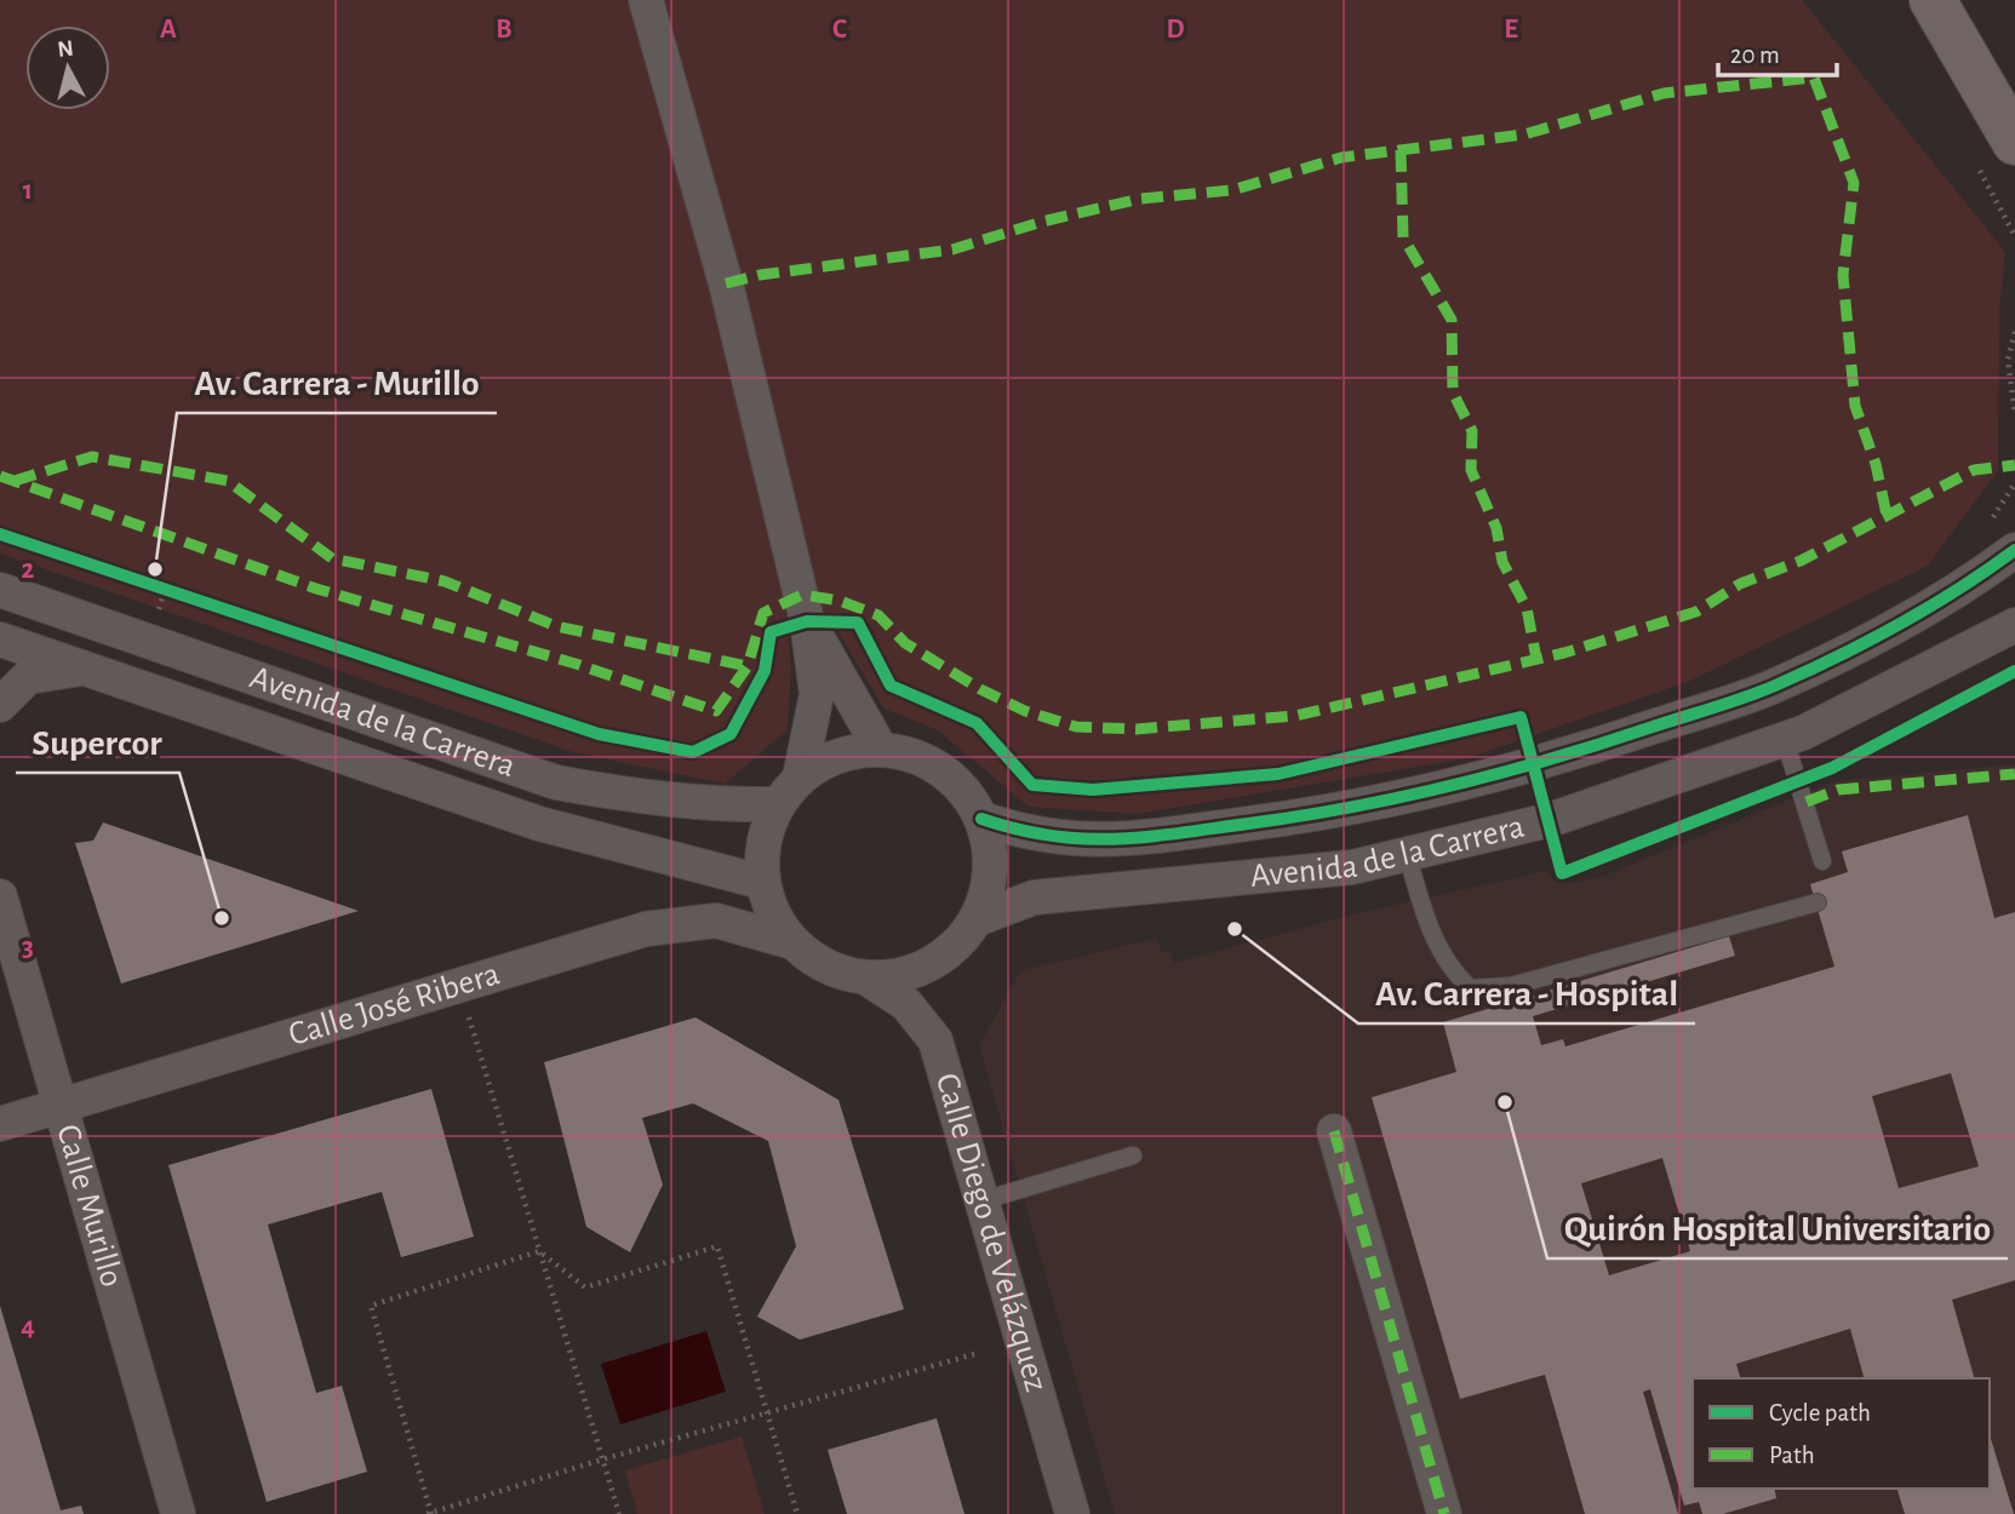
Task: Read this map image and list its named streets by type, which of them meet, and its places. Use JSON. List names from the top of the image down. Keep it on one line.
{"streets":{"street":["Avenida de la Carrera","Calle José Ribera","Calle Murillo","Calle Diego de Velázquez"]},"crossings":[["Avenida de la Carrera","Calle José Ribera"],["Avenida de la Carrera","Calle Diego de Velázquez"],["Calle José Ribera","Calle Murillo"],["Calle José Ribera","Calle Diego de Velázquez"]],"places":["Av. Carrera - Murillo","Supercor","Av. Carrera - Hospital","Quirón Hospital Universitario"],"legend":["Cycle path","Path"],"scale_bar":"20 m","north":"top","grid":{"columns":["A","B","C","D","E"],"rows":["1","2","3","4"]}}
